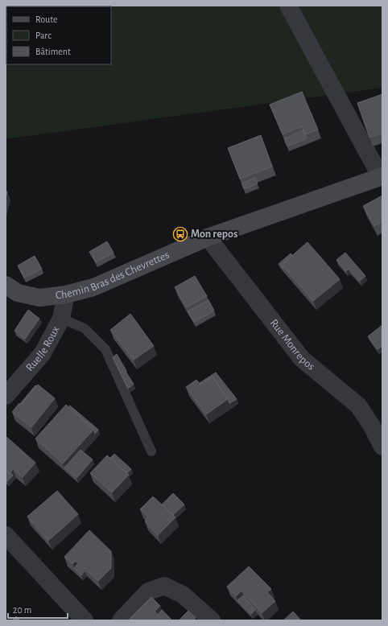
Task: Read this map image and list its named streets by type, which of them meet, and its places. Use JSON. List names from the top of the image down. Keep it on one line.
{"streets":{"main road":["Chemin Bras des Chevrettes"],"street":["Rue Monrepos","Ruelle Roux"]},"crossings":[["Chemin Bras des Chevrettes","Rue Monrepos"],["Chemin Bras des Chevrettes","Ruelle Roux"]],"places":{"bus stop":["Mon repos"]},"legend":["Route","Parc","Bâtiment"],"scale_bar":"20 m"}
